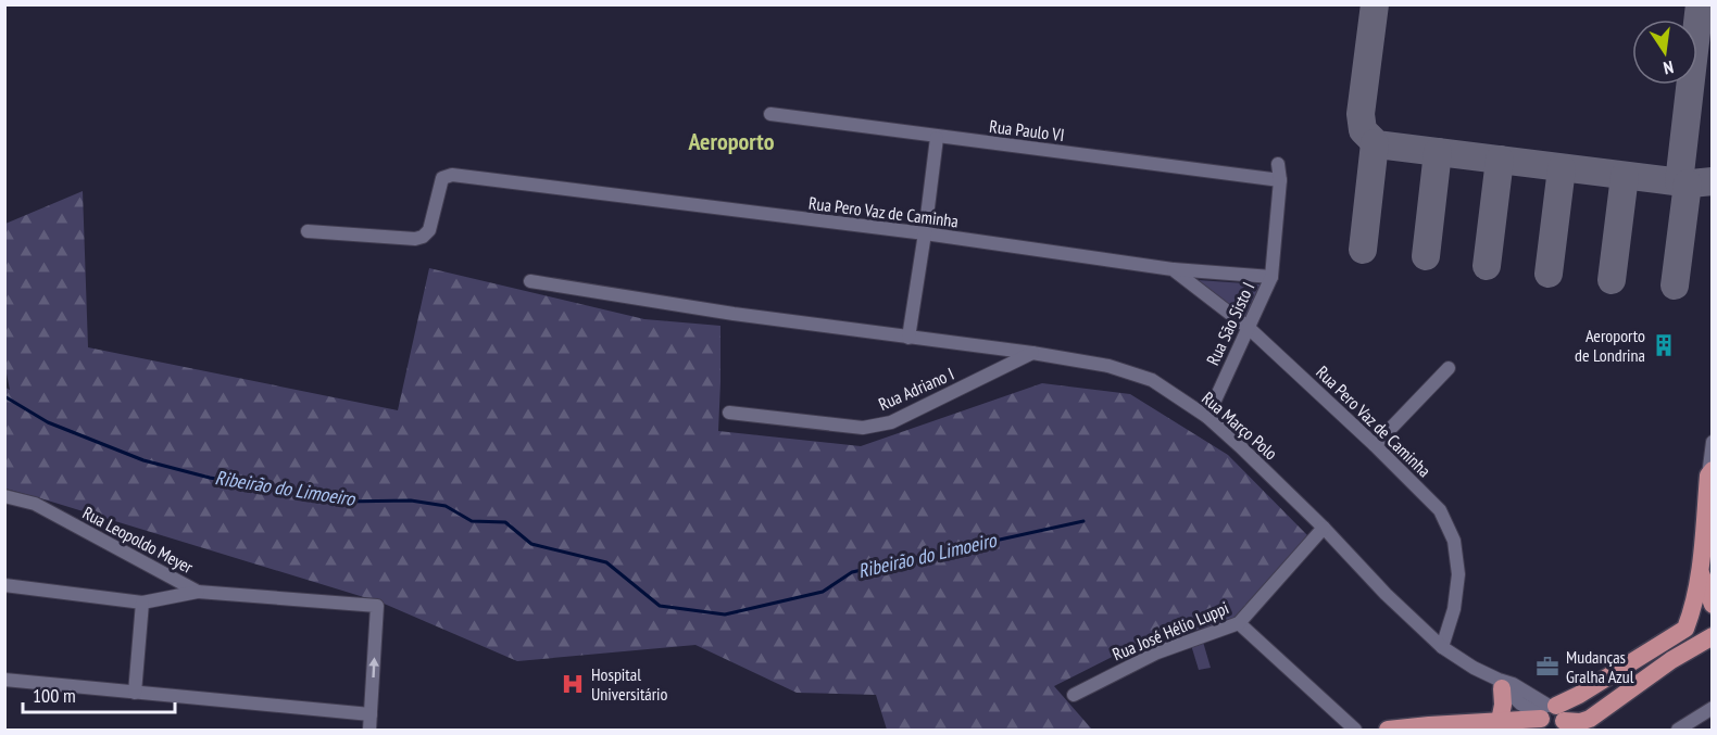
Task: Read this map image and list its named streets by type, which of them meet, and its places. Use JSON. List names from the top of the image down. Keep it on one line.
{"streets":{"street":["Rua Paulo VI","Rua Pero Vaz de Caminha","Rua São Sisto I","Rua Adriano I","Rua Março Polo","Rua Leopoldo Meyer","Rua José Hélio Luppi"]},"crossings":[["Rua Paulo VI","Rua São Sisto I"],["Rua Pero Vaz de Caminha","Rua São Sisto I"],["Rua Pero Vaz de Caminha","Rua Março Polo"],["Rua São Sisto I","Rua Março Polo"],["Rua Adriano I","Rua Março Polo"],["Rua Março Polo","Rua José Hélio Luppi"]],"districts":["Aeroporto"],"water":["Ribeirão do Limoeiro"],"places":{"building":["Aeroporto de Londrina"],"office":["Mudanças Gralha Azul"],"hospital":["Hospital Universitário"]},"scale_bar":"100 m","north":"bottom"}
